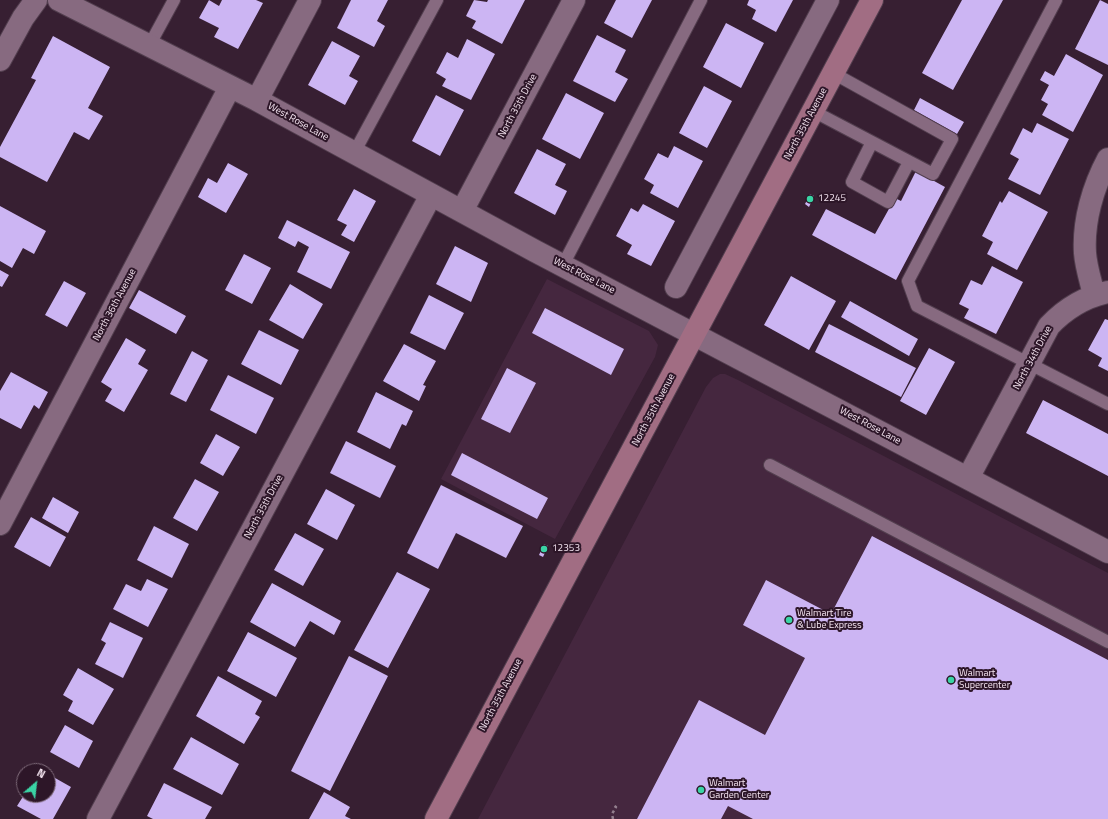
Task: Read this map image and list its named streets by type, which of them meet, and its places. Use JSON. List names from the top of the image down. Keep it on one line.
{"streets":{"main road":["North 35th Avenue"],"street":["North 35th Drive","West Rose Lane","North 36th Avenue","North 34th Drive"]},"crossings":[["North 35th Drive","West Rose Lane"],["West Rose Lane","North 35th Avenue"],["West Rose Lane","North 36th Avenue"],["West Rose Lane","North 34th Drive"]],"places":["12245","12353","Walmart Tire & Lube Express","Walmart Supercenter","Walmart Garden Center"],"north":"top right"}
